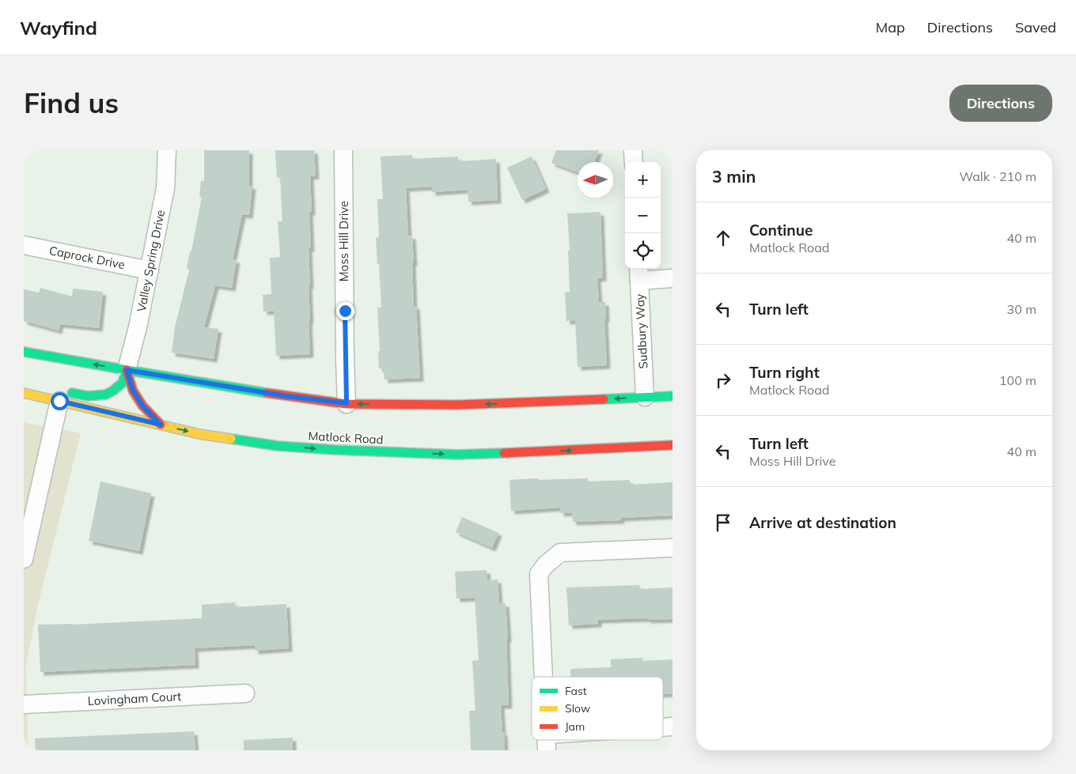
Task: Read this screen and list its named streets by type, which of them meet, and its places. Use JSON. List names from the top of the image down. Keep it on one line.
{"streets":{"main road":["Matlock Road"],"street":["Moss Hill Drive","Caprock Drive","Valley Spring Drive","Sudbury Way","Lovingham Court"]},"crossings":[["Caprock Drive","Valley Spring Drive"]],"legend":["Fast","Slow","Jam"],"north":"left","page":{"header":"Wayfind","nav":["Map","Directions","Saved"],"buttons":"Directions","title":"Find us","heading":["3 min","Walk · 210 m"],"map_buttons":["+","−"],"list":[["Continue","Matlock Road","40 m"],["Turn left","30 m"],["Turn right","Matlock Road","100 m"],["Turn left","Moss Hill Drive","40 m"],"Arrive at destination"]}}
